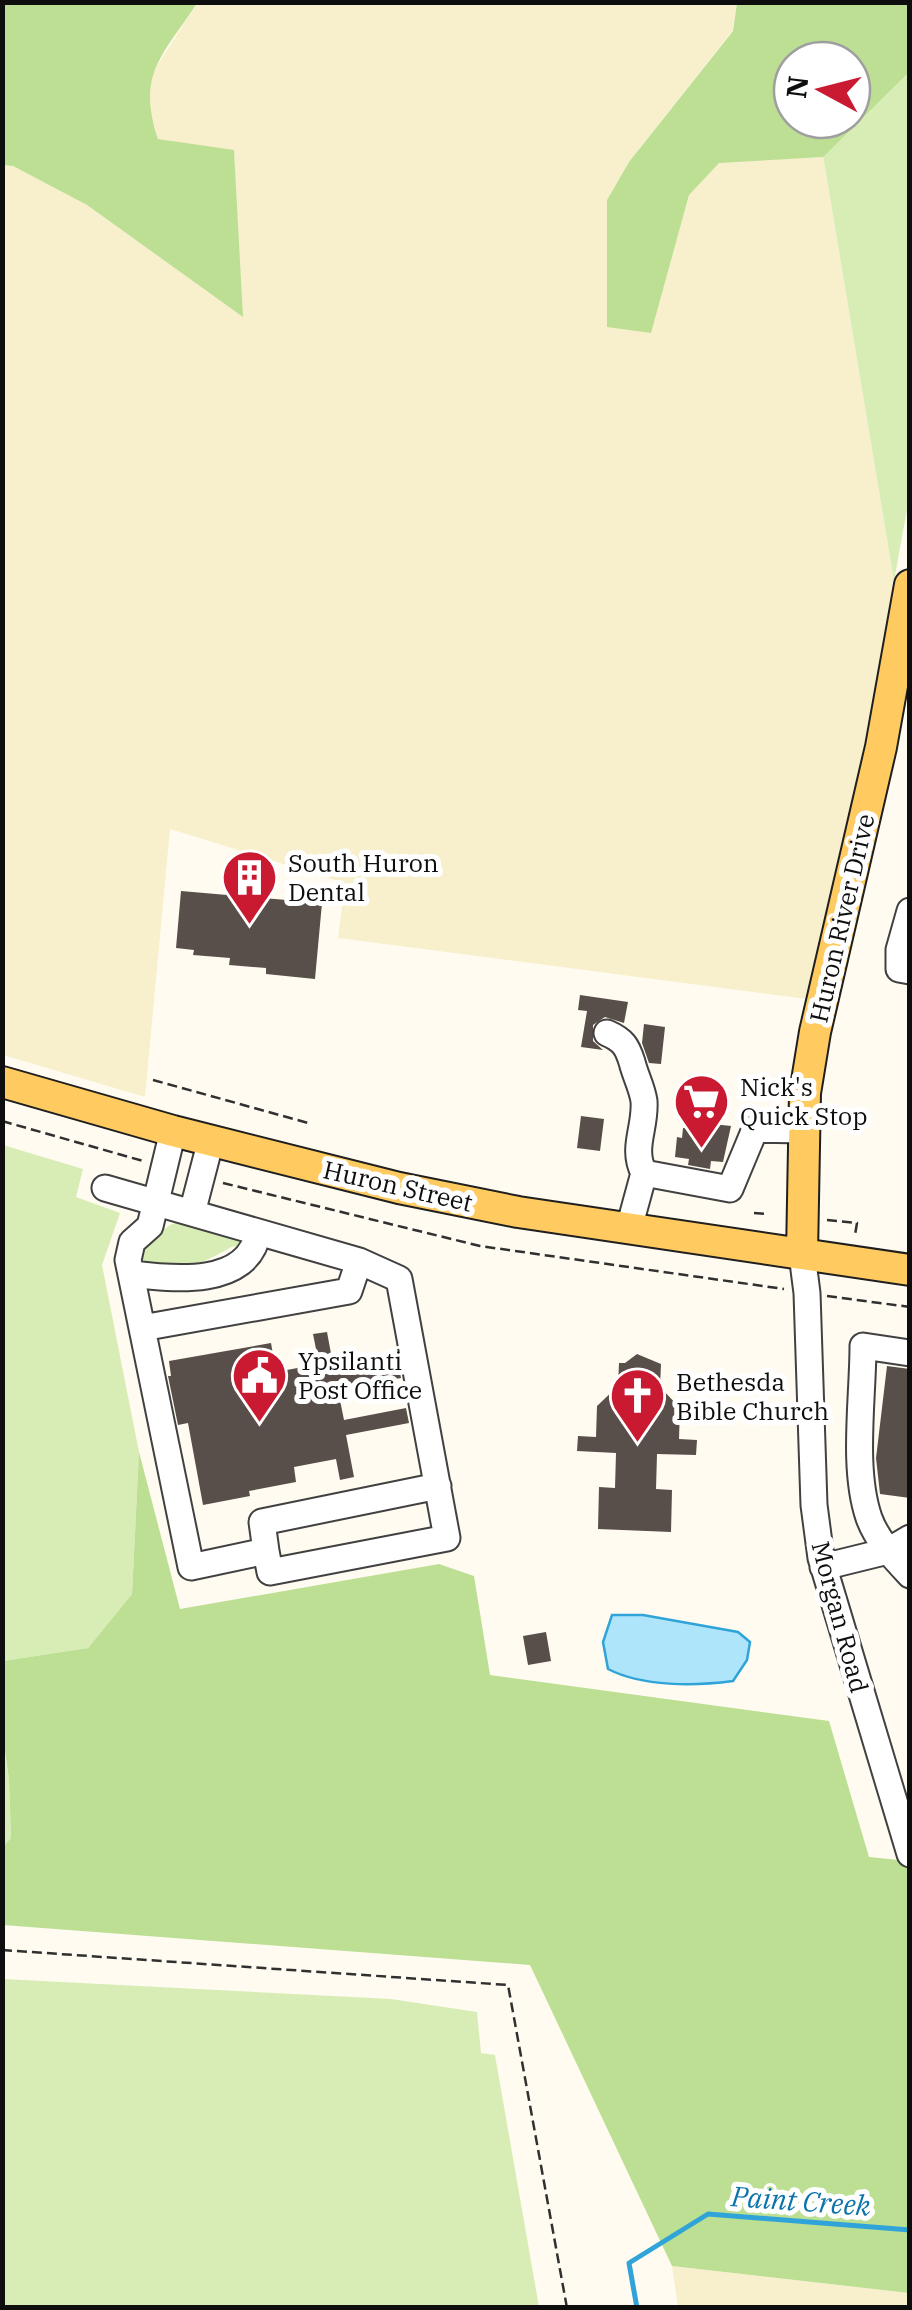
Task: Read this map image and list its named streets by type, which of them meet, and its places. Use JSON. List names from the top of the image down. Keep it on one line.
{"streets":{"main road":["Huron River Drive","Huron Street"],"street":["Morgan Road"]},"crossings":[["Huron River Drive","Huron Street"],["Huron River Drive","Morgan Road"],["Huron Street","Morgan Road"]],"water":["Paint Creek"],"places":{"building":["South Huron Dental"],"supermarket":["Nick's Quick Stop"],"public building":["Ypsilanti Post Office"],"church":["Bethesda Bible Church"]},"north":"left"}
